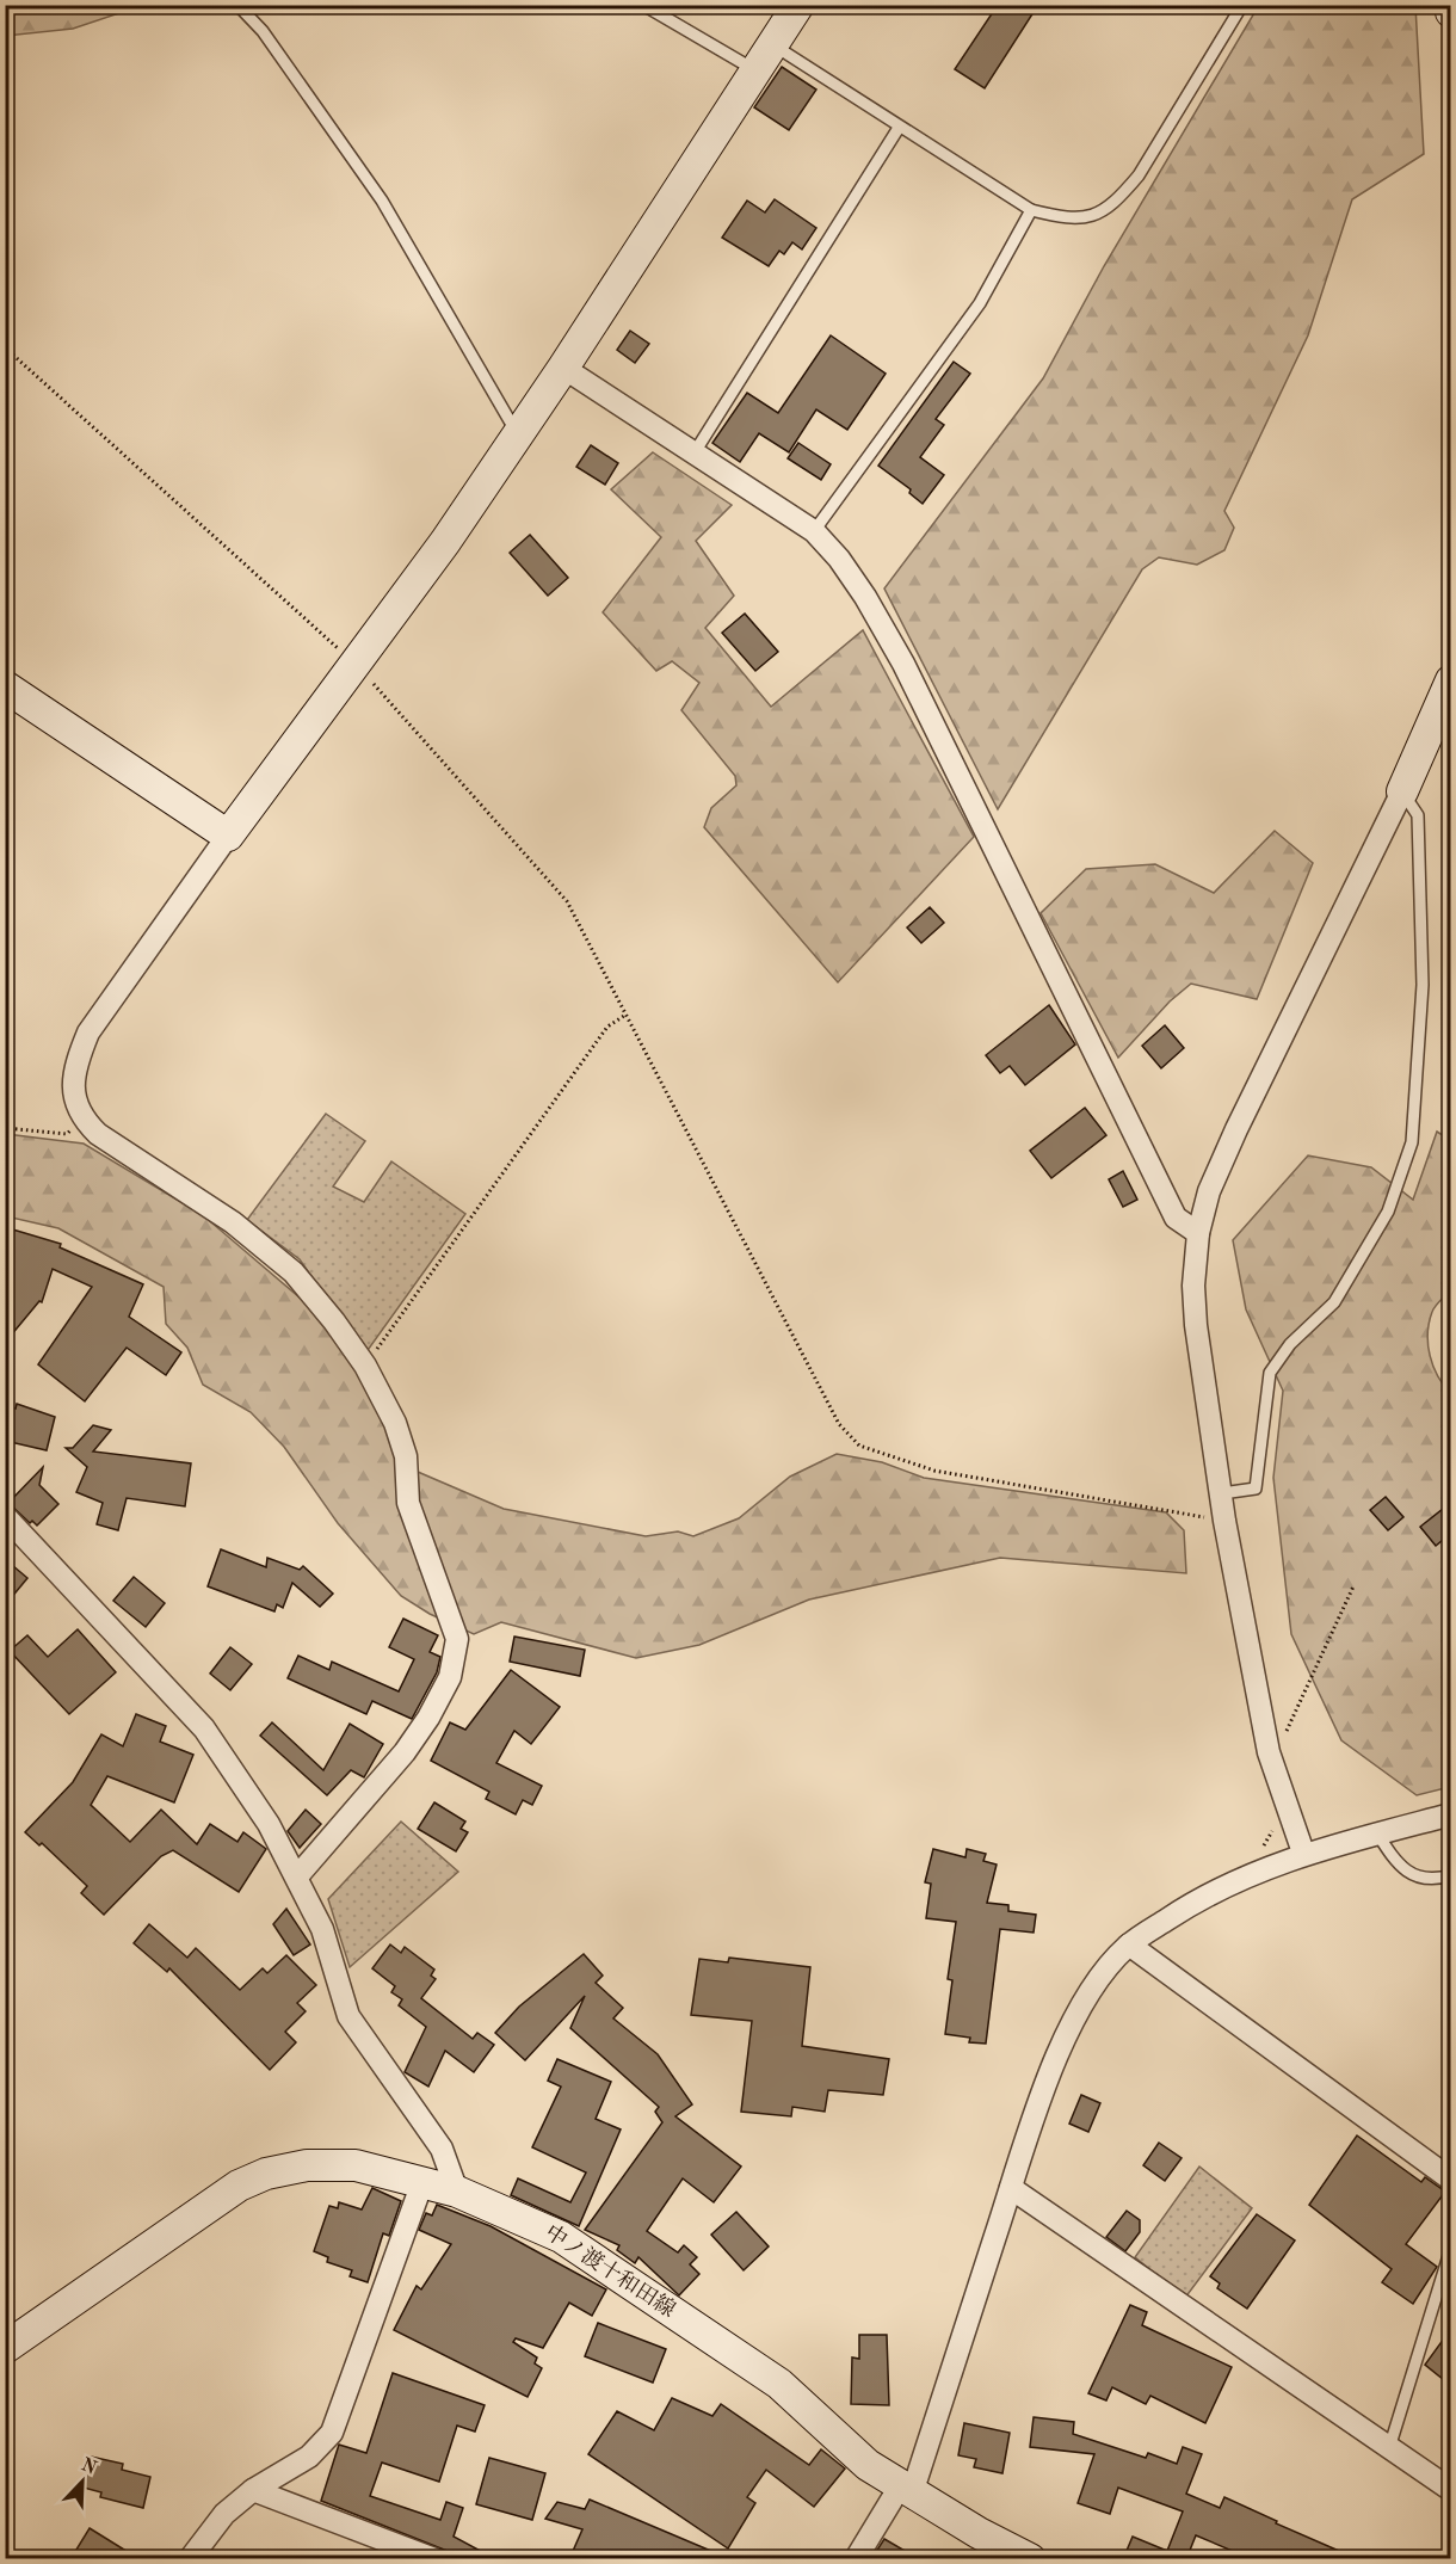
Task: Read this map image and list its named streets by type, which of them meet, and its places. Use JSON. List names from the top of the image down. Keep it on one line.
{"streets":{"street":["中ノ渡十和田線"]},"north":"top right"}
